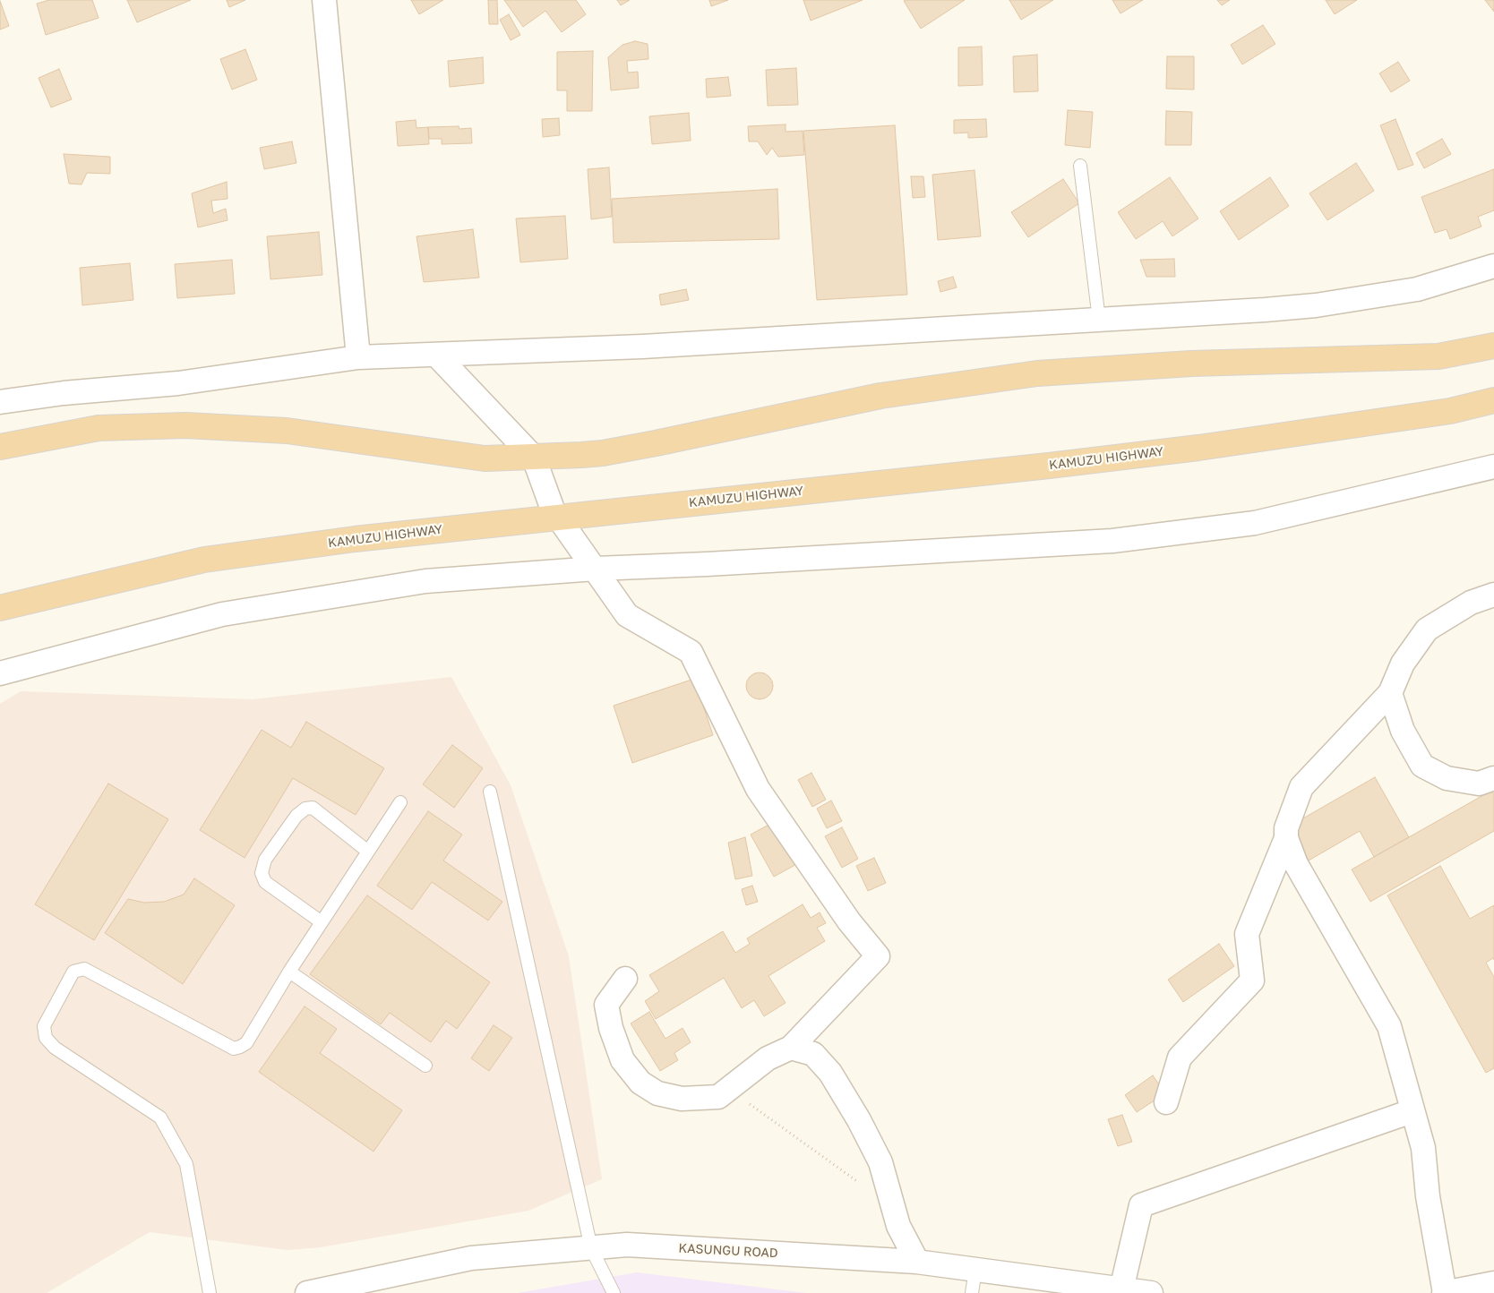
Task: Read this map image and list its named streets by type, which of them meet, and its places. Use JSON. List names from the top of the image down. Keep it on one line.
{"streets":{"highway":["KAMUZU HIGHWAY"],"street":["KASUNGU ROAD"]}}
